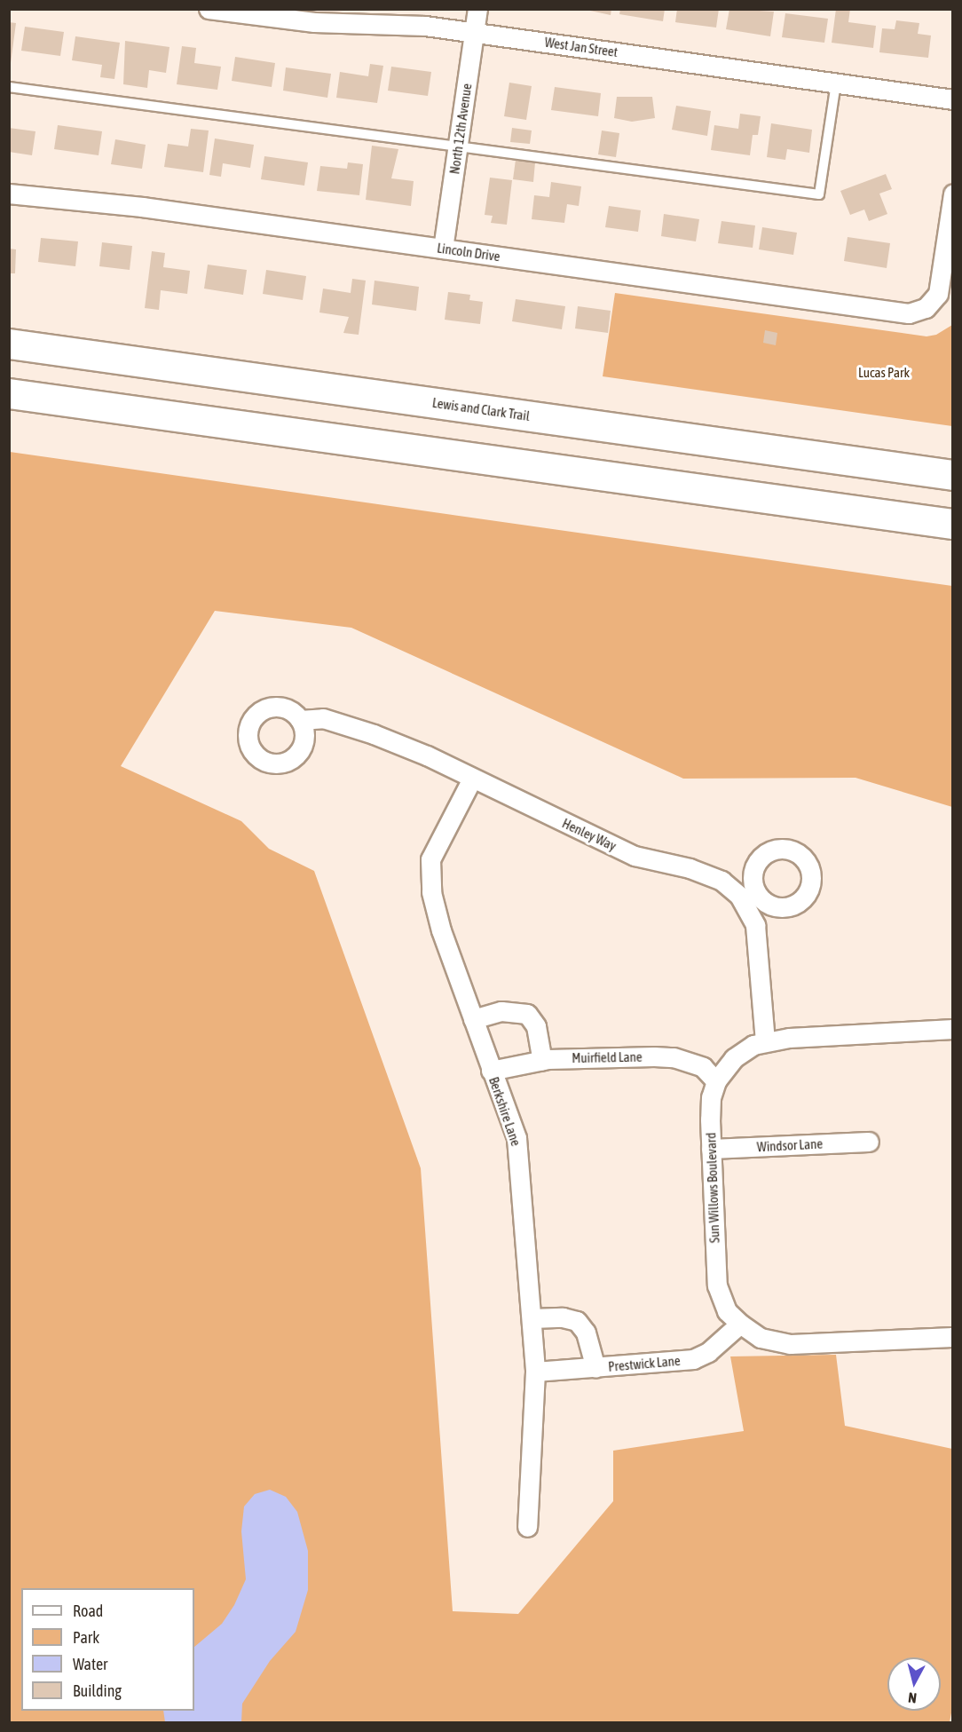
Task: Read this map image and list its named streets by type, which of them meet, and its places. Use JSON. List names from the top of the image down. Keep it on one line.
{"streets":{"highway":["Lewis and Clark Trail"],"street":["West Jan Street","North 12th Avenue","Lincoln Drive","Henley Way","Muirfield Lane","Berkshire Lane","Windsor Lane","Sun Willows Boulevard","Prestwick Lane"]},"crossings":[["West Jan Street","North 12th Avenue"],["North 12th Avenue","Lincoln Drive"],["Henley Way","Berkshire Lane"],["Henley Way","Sun Willows Boulevard"],["Muirfield Lane","Berkshire Lane"],["Muirfield Lane","Sun Willows Boulevard"],["Berkshire Lane","Prestwick Lane"],["Windsor Lane","Sun Willows Boulevard"],["Sun Willows Boulevard","Prestwick Lane"]],"parks":["Lucas Park"],"legend":["Road","Park","Water","Building"],"north":"bottom"}
